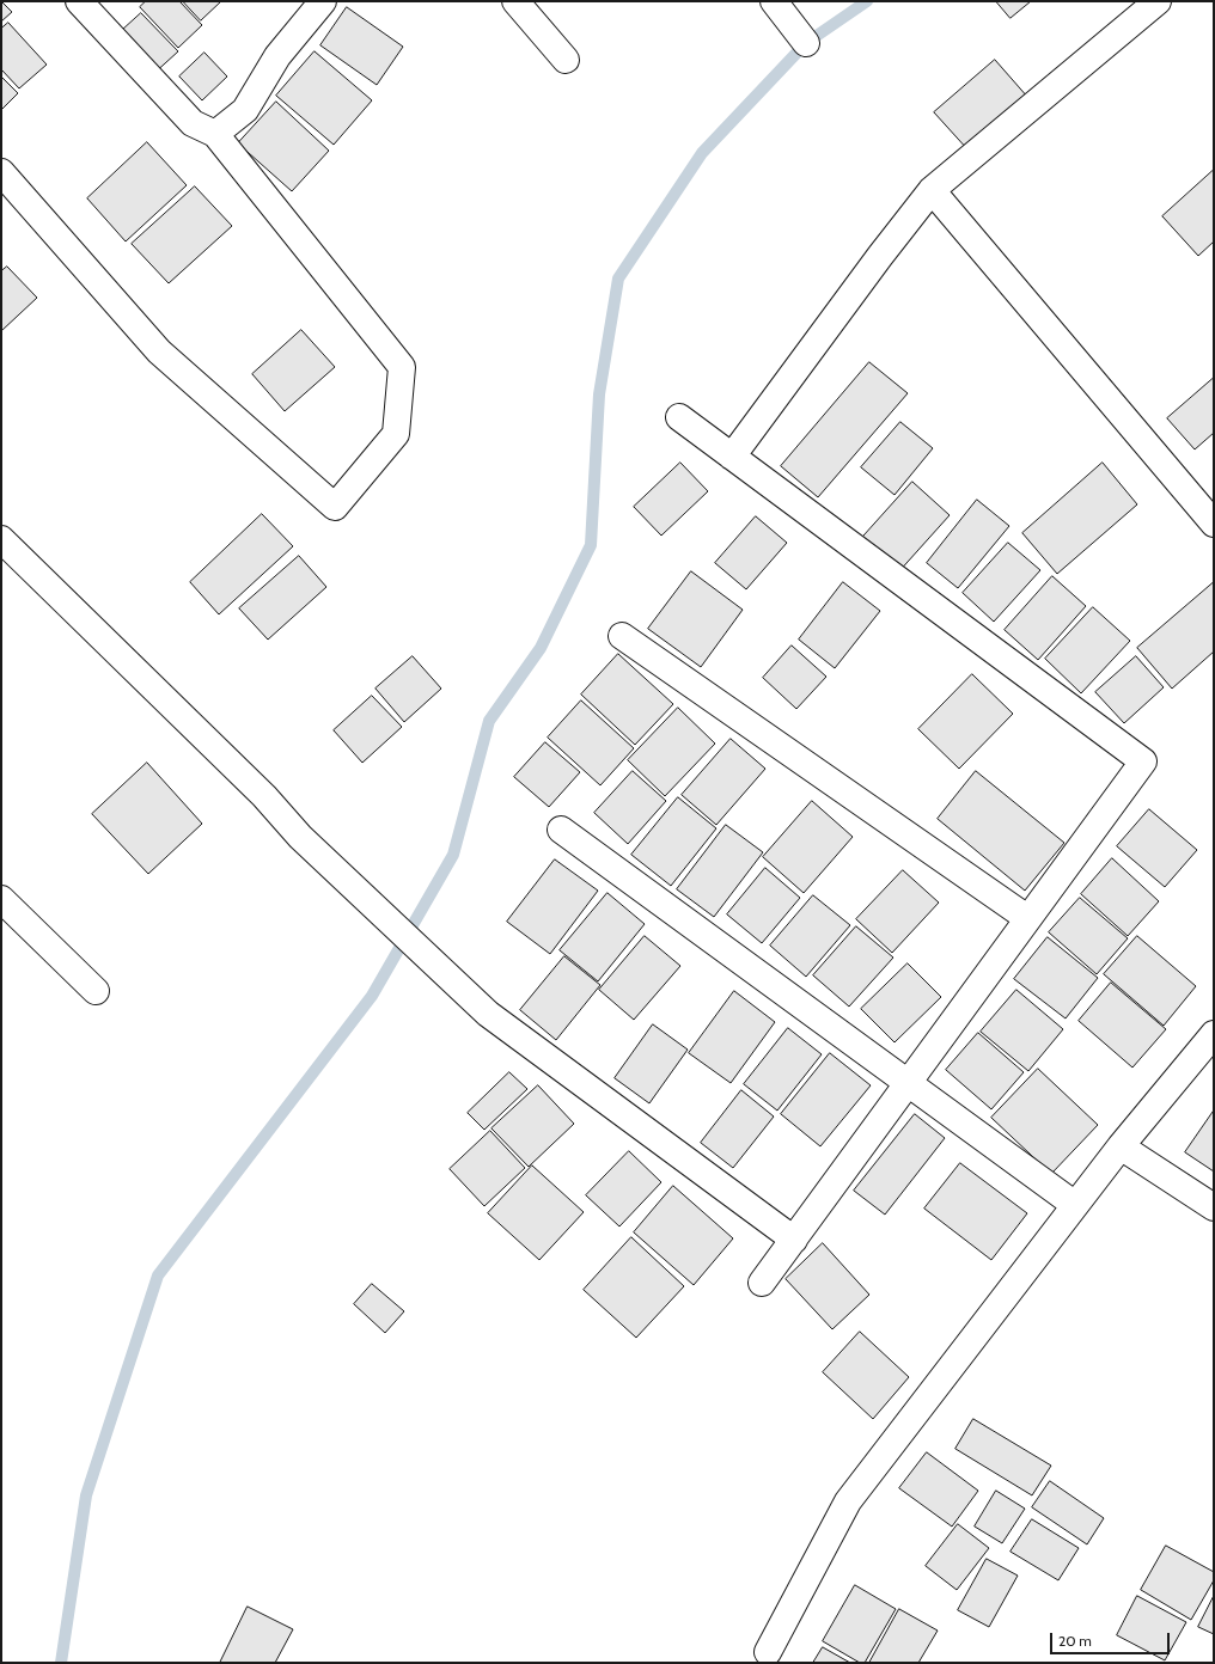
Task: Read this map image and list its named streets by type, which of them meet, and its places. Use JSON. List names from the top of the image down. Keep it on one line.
{"scale_bar":"20 m"}
